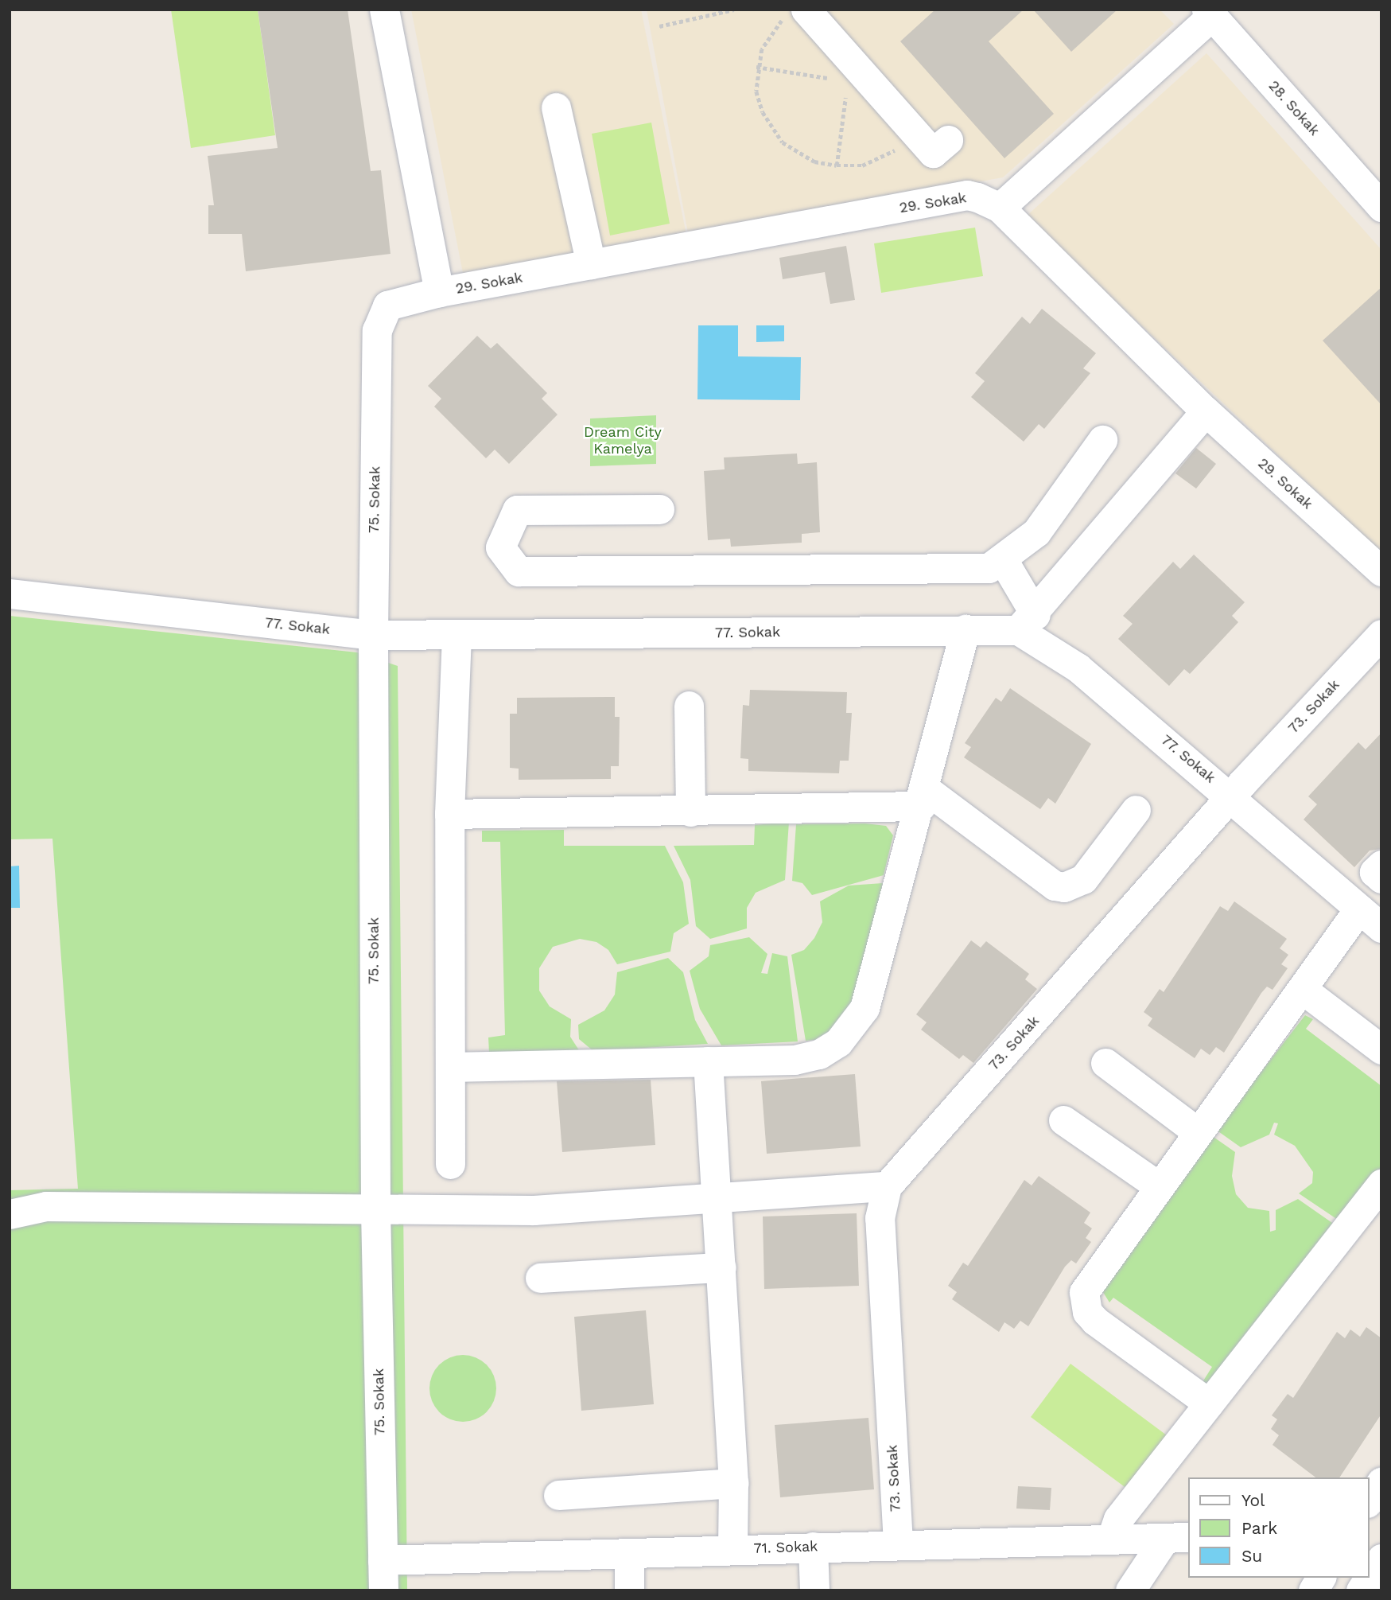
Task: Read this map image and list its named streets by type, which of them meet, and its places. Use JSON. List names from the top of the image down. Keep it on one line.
{"streets":{"street":["28. Sokak","29. Sokak","75. Sokak","77. Sokak","73. Sokak","71. Sokak"]},"crossings":[["29. Sokak","75. Sokak"],["75. Sokak","77. Sokak"],["75. Sokak","71. Sokak"],["77. Sokak","73. Sokak"],["73. Sokak","71. Sokak"]],"parks":["Dream City Kamelya"],"legend":["Yol","Park","Su"]}
